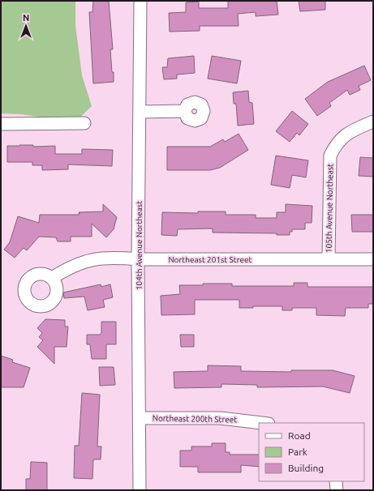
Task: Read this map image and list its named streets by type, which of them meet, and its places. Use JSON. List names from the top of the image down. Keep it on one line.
{"streets":{"street":["105th Avenue Northeast","104th Avenue Northeast","Northeast 201st Street","Northeast 200th Street"]},"crossings":[["105th Avenue Northeast","Northeast 201st Street"],["104th Avenue Northeast","Northeast 201st Street"],["104th Avenue Northeast","Northeast 200th Street"]],"legend":["Road","Park","Building"],"north":"top"}
